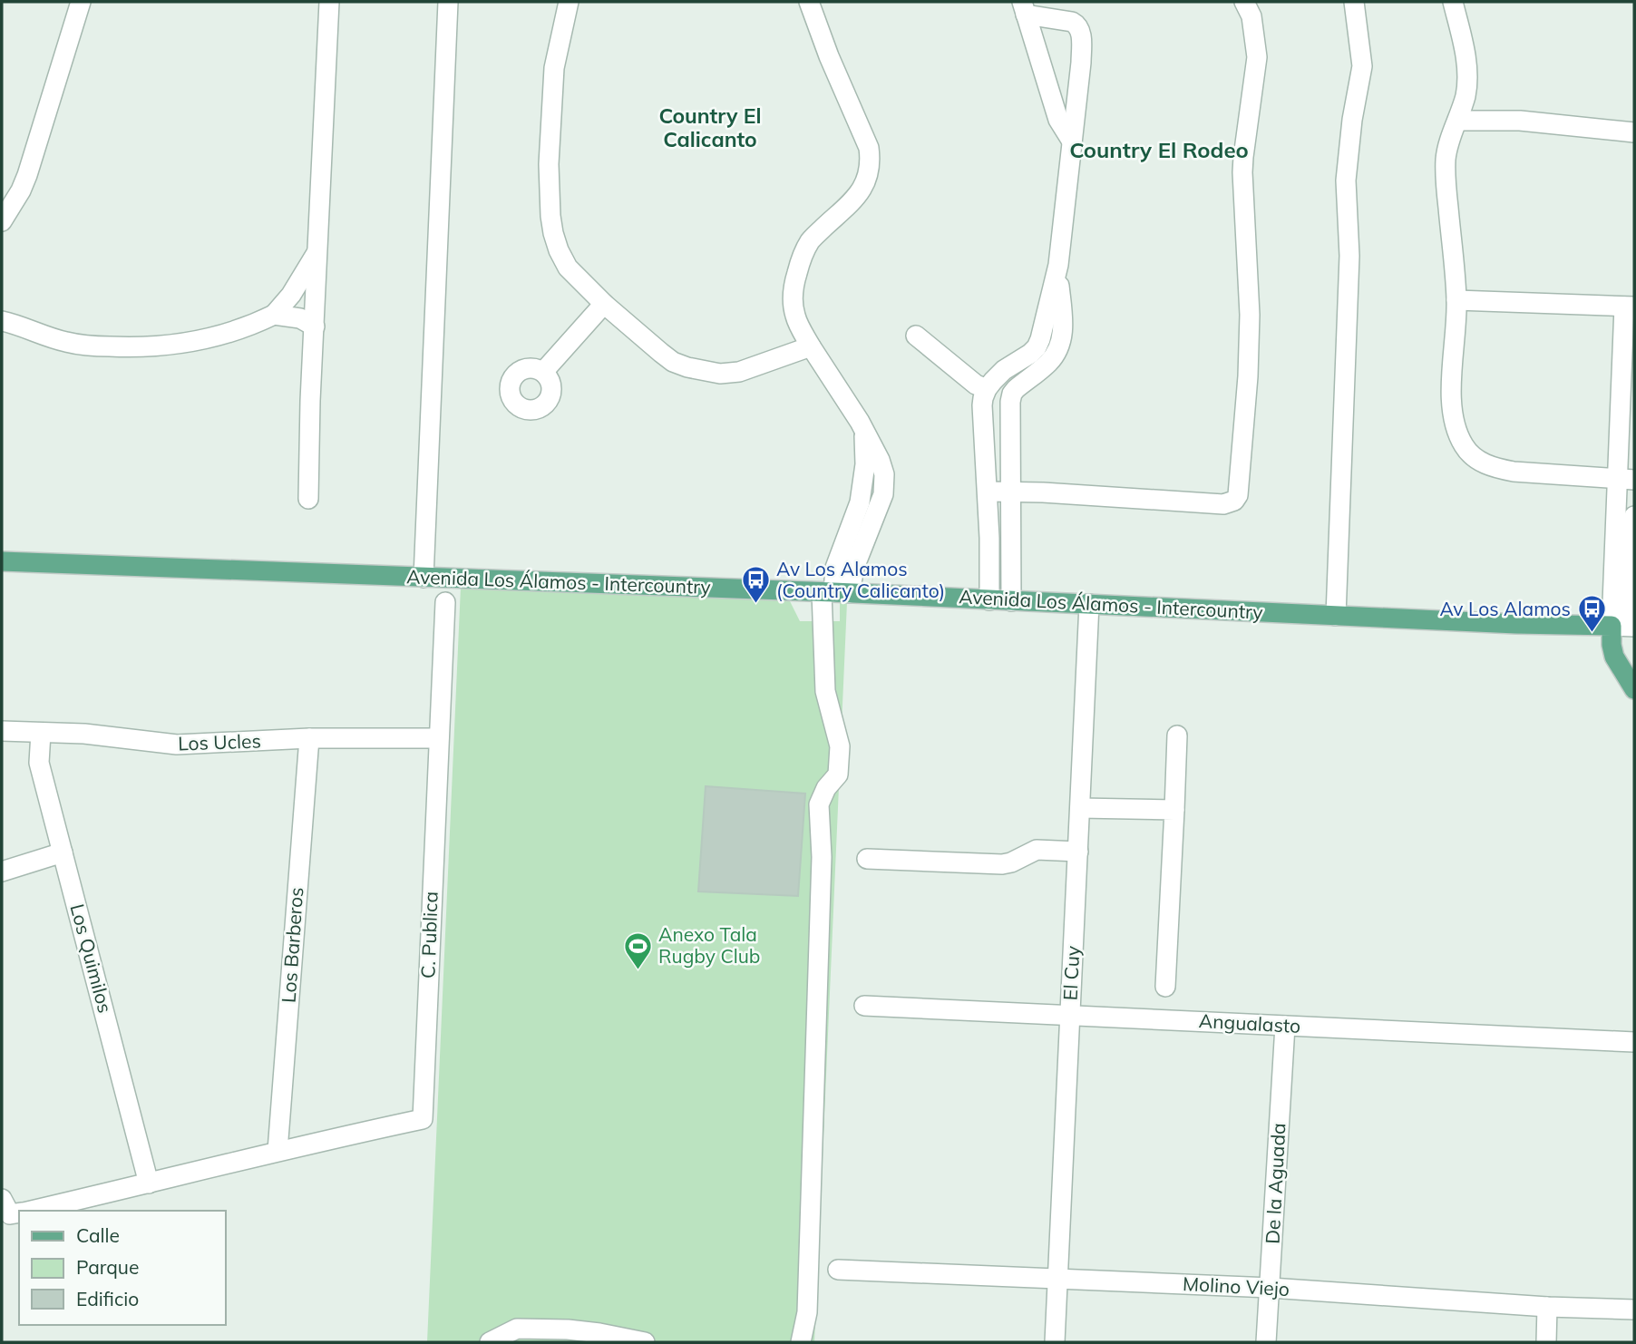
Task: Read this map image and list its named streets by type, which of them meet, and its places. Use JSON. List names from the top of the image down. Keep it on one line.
{"streets":{"main road":["Avenida Los Álamos - Intercountry"],"street":["Los Ucles","C. Publica","Los Barberos","Los Quimilos","El Cuy","Angualasto","De la Aguada","Molino Viejo"]},"crossings":[["Avenida Los Álamos - Intercountry","El Cuy"],["Los Ucles","C. Publica"],["Los Ucles","Los Barberos"],["Los Ucles","Los Quimilos"],["C. Publica","Los Barberos"],["El Cuy","Angualasto"],["El Cuy","Molino Viejo"],["Angualasto","De la Aguada"],["De la Aguada","Molino Viejo"]],"districts":["Country El Calicanto","Country El Rodeo"],"places":{"bus stop":["Av Los Alamos (Country Calicanto)","Av Los Alamos"],"sports":["Anexo Tala Rugby Club"]},"legend":["Calle","Parque","Edificio"]}
